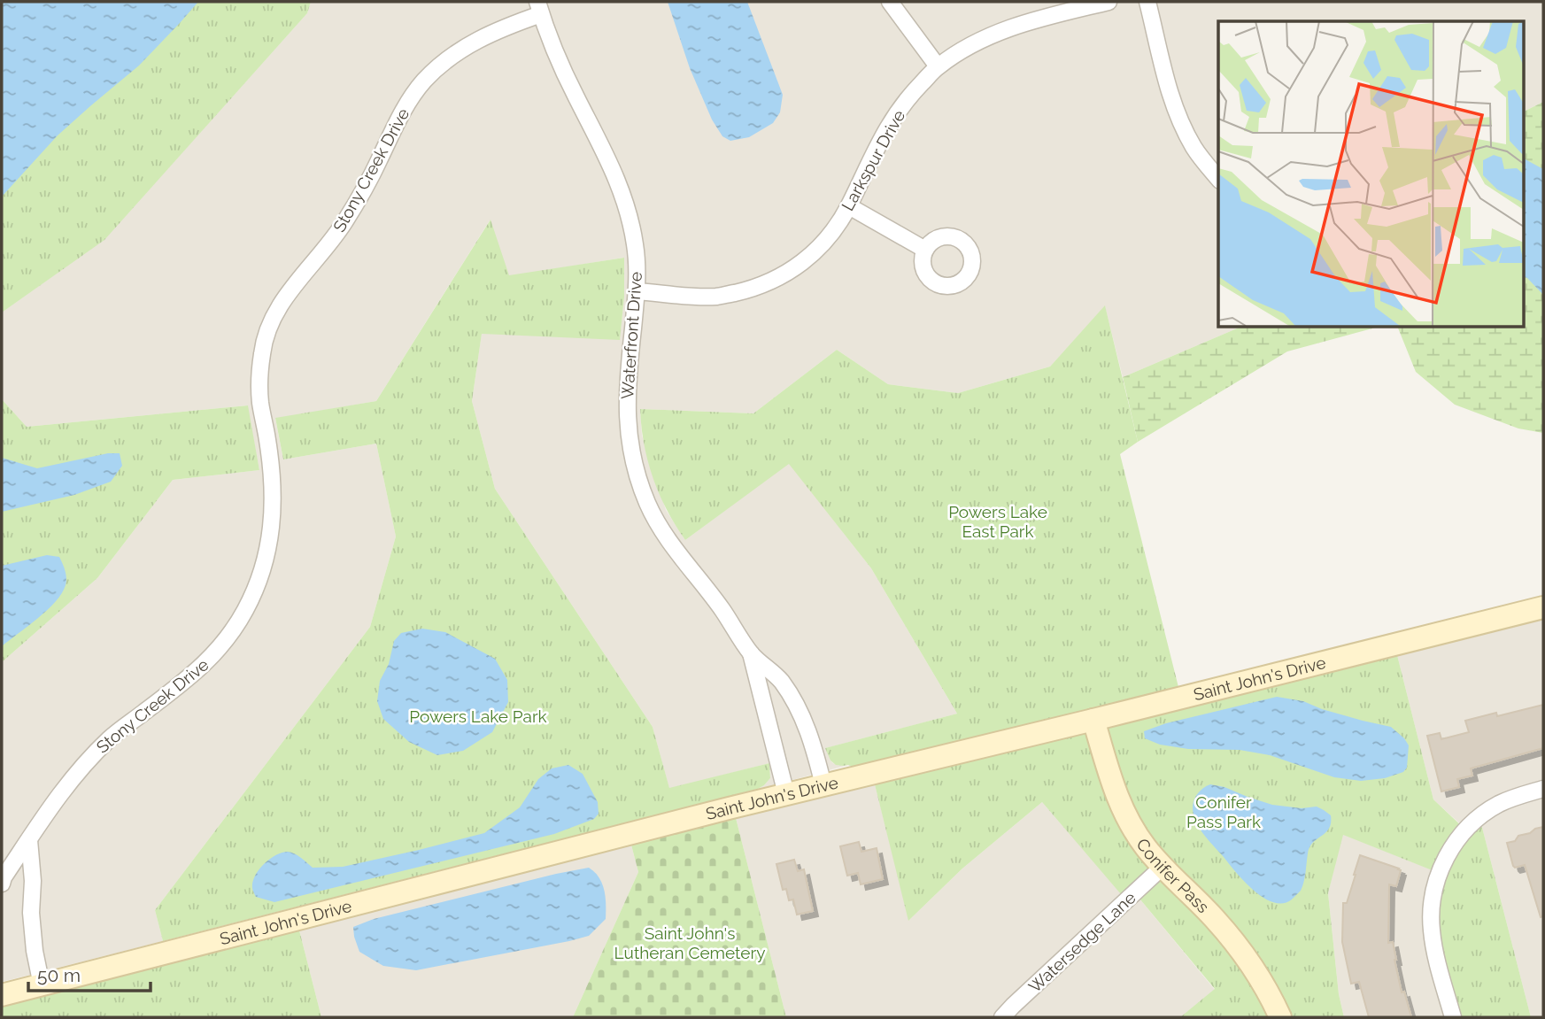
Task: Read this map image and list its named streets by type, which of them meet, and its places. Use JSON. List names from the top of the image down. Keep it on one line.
{"streets":{"street":["Larkspur Drive","Stony Creek Drive","Waterfront Drive","Saint John's Drive","Conifer Pass","Watersedge Lane"]},"crossings":[["Larkspur Drive","Waterfront Drive"],["Stony Creek Drive","Waterfront Drive"],["Waterfront Drive","Saint John's Drive"],["Saint John's Drive","Conifer Pass"],["Conifer Pass","Watersedge Lane"]],"parks":["Powers Lake East Park","Powers Lake Park","Conifer Pass Park","Saint John's Lutheran Cemetery"],"scale_bar":"50 m"}
